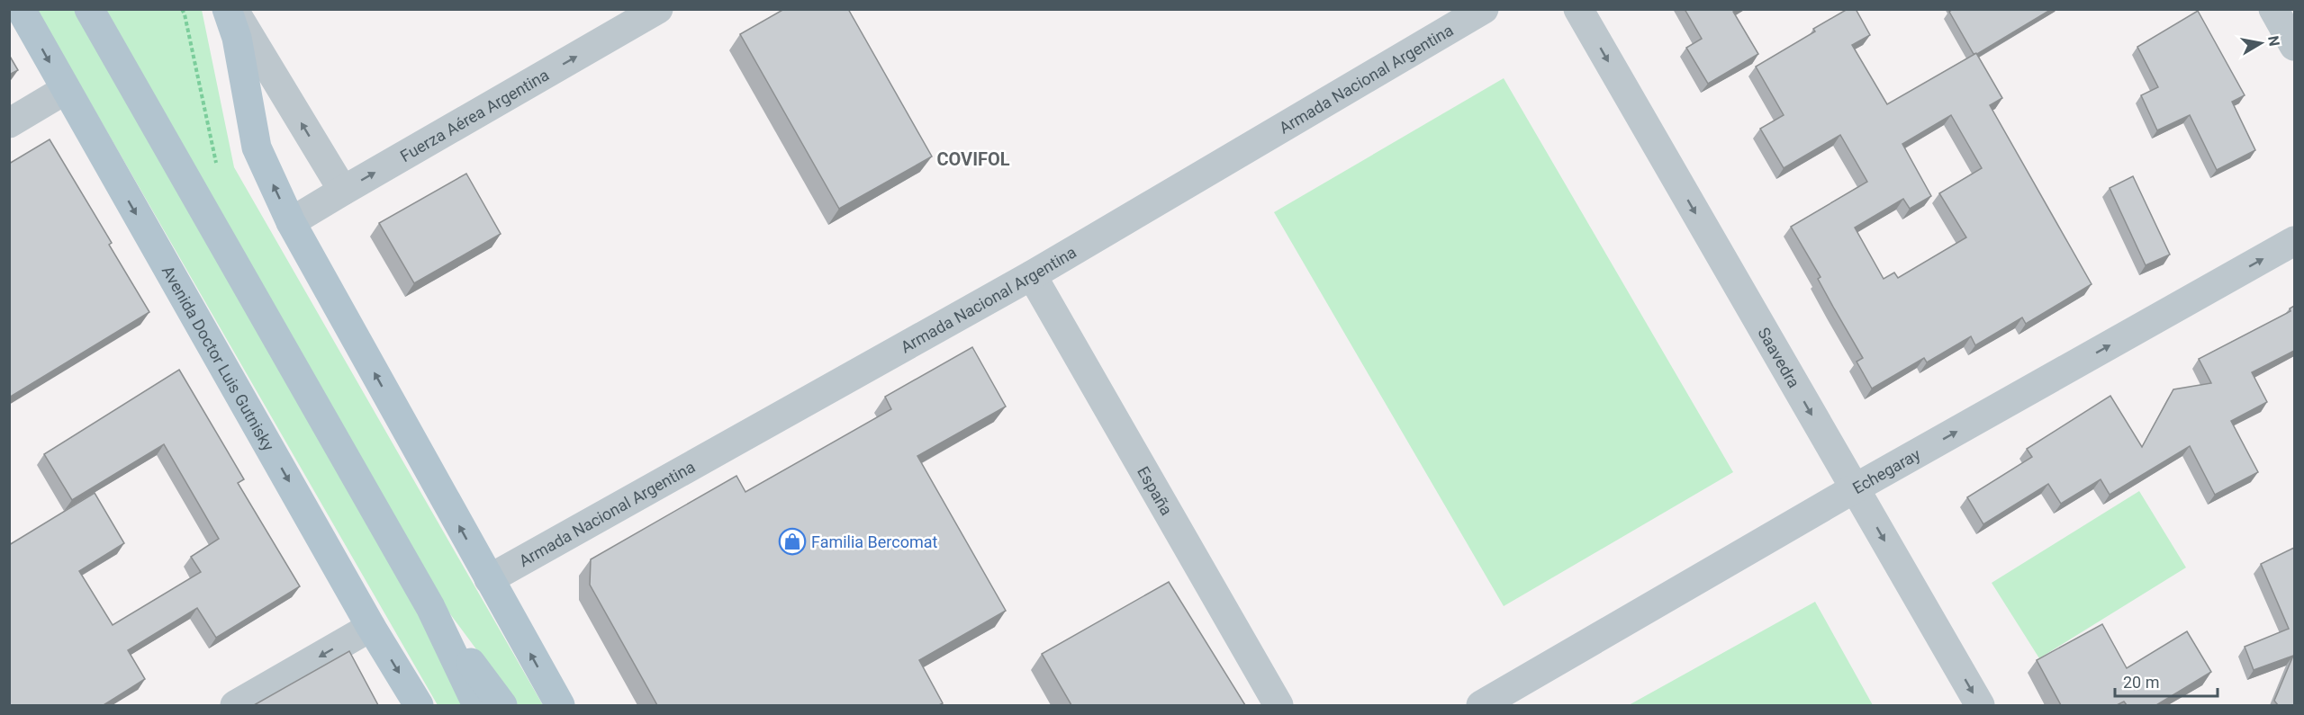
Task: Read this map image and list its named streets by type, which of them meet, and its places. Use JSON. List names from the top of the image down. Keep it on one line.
{"streets":{"main road":["Avenida Doctor Luis Gutnisky"],"street":["Armada Nacional Argentina","Fuerza Aérea Argentina","Saavedra","Echegaray","España"]},"crossings":[["Armada Nacional Argentina","España"],["Saavedra","Echegaray"]],"one_way":["Fuerza Aérea Argentina","Saavedra","Echegaray"],"districts":["COVIFOL"],"places":{"shop":["Familia Bercomat"]},"scale_bar":"20 m","north":"right"}
